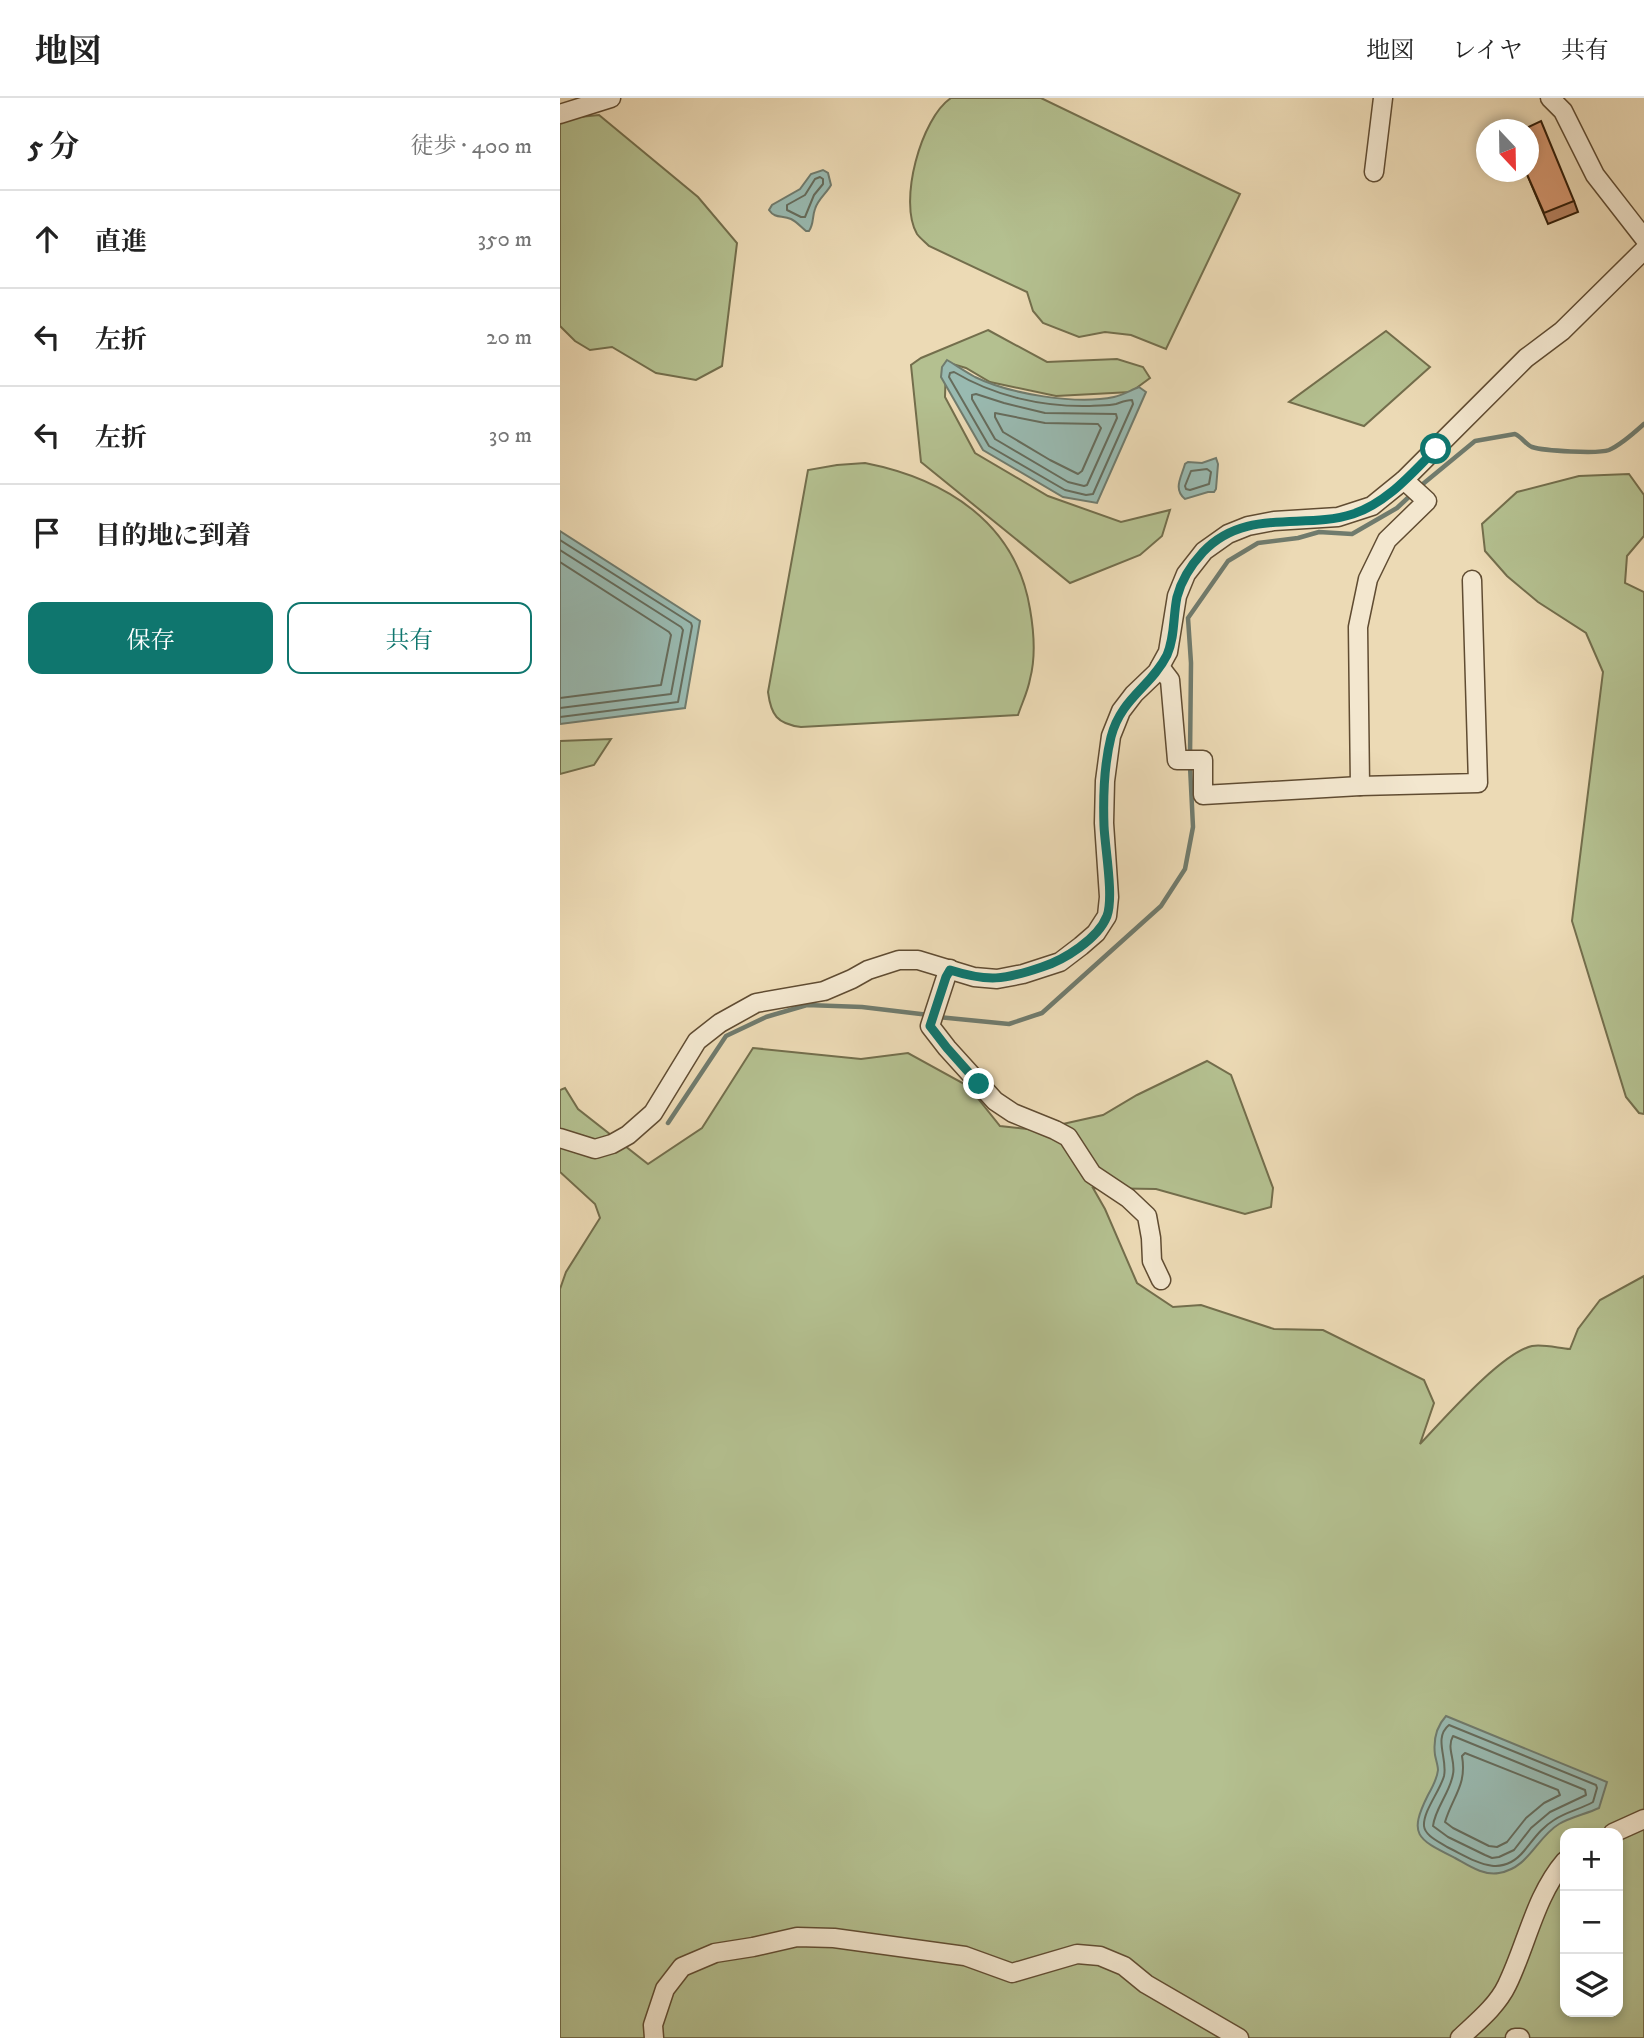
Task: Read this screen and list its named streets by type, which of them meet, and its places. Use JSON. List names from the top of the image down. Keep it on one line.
{"north":"bottom","page":{"header":"地図","nav":["地図","レイヤ","共有"],"heading":["5 分","徒歩 · 400 m"],"list":[["直進","350 m"],["左折","20 m"],["左折","30 m"],"目的地に到着"],"buttons":["保存","共有"],"map_buttons":["+","−"]}}
